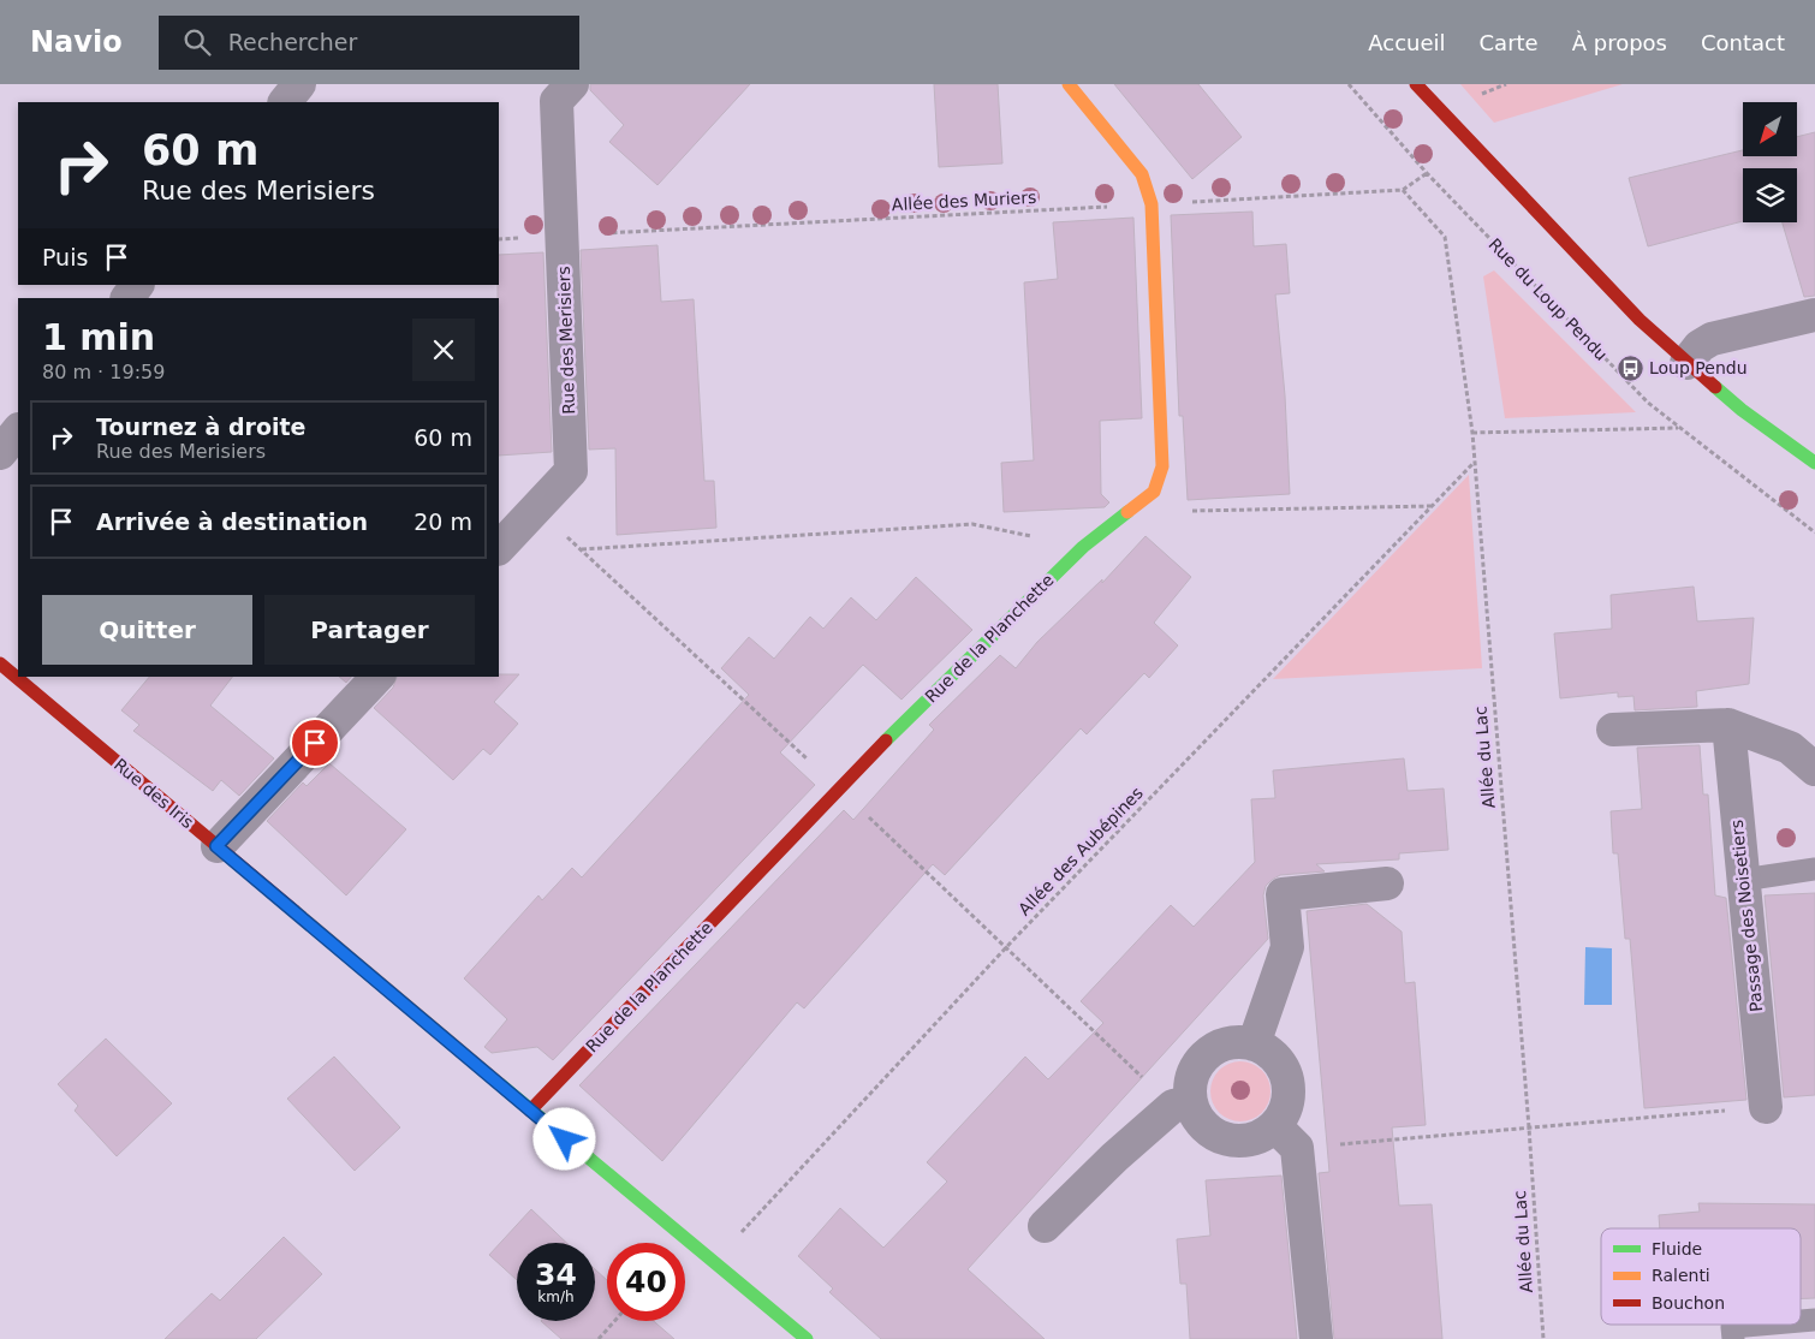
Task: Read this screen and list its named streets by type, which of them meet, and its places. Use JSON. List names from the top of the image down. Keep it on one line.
{"streets":{"street":["Rue des Merisiers","Rue de la Planchette","Rue des Iris","Passage des Noisetiers"],"path":["Allée des Muriers","Rue du Loup Pendu","Allée du Lac","Allée des Aubépines"]},"crossings":[["Allée des Muriers","Rue des Merisiers"],["Allée des Muriers","Allée du Lac"],["Rue de la Planchette","Rue des Iris"],["Allée du Lac","Allée des Aubépines"],["Rue des Iris","Allée des Aubépines"]],"places":{"bus stop":["Loup Pendu"]},"legend":["Fluide","Ralenti","Bouchon"],"north":"bottom left","page":{"header":"Navio","search":"Rechercher","nav":["Accueil","Carte","À propos","Contact"],"turn":["60 m","Rue des Merisiers"],"then":"Puis","heading":["1 min","80 m · 19:59"],"list":[{"name":"Tournez à droite","note":"Rue des Merisiers","value":"60 m"},{"name":"Arrivée à destination","value":"20 m"}],"buttons":["Quitter","Partager"],"speed":"34 km/h","limit":"40"}}
